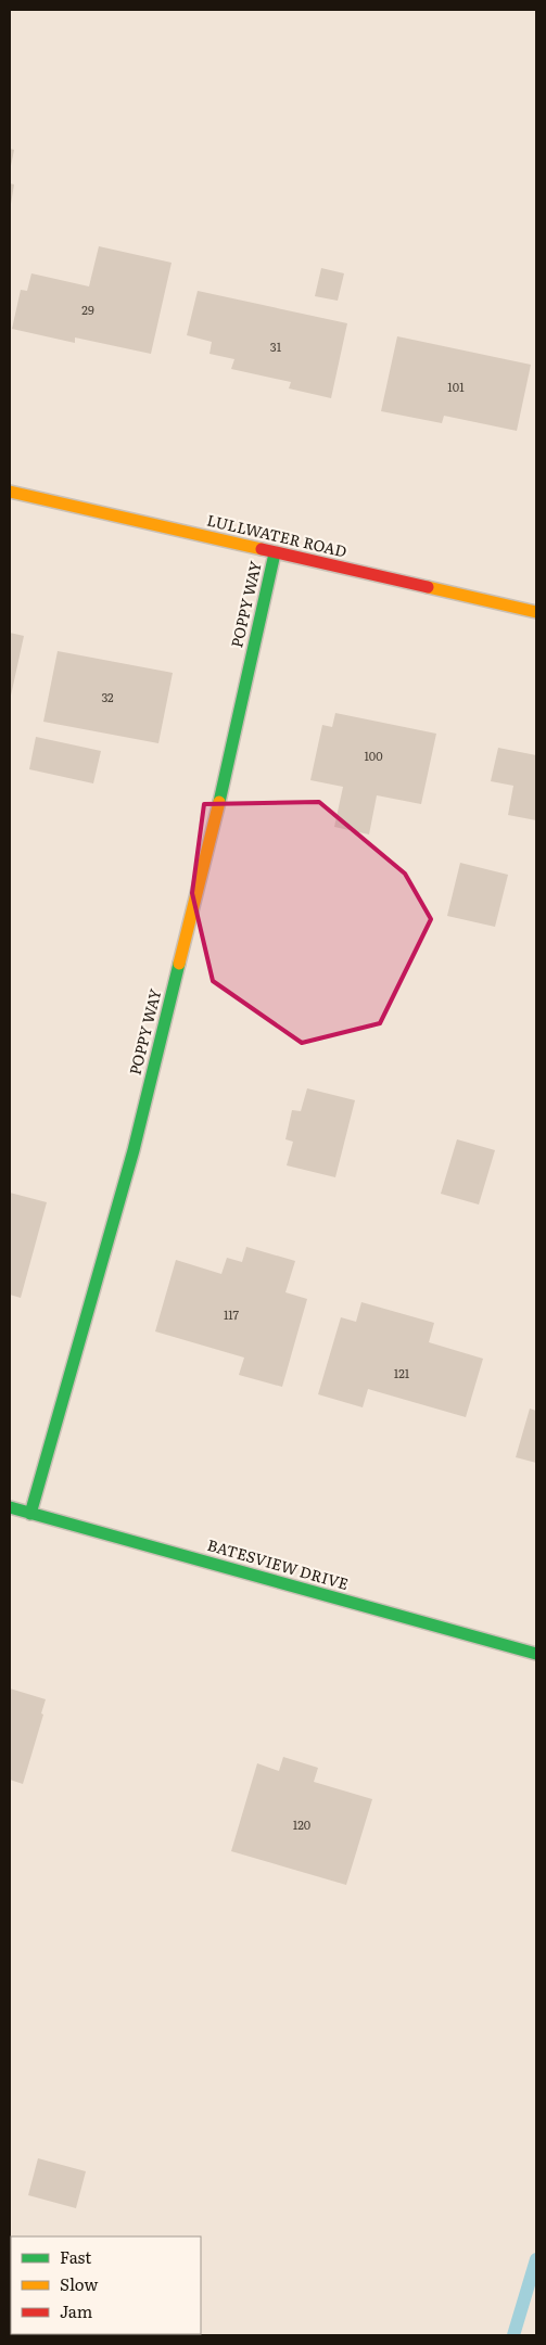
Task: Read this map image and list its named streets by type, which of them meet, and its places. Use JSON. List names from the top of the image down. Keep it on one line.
{"streets":{"street":["LULLWATER ROAD","POPPY WAY","BATESVIEW DRIVE"]},"crossings":[["LULLWATER ROAD","POPPY WAY"],["POPPY WAY","BATESVIEW DRIVE"]],"house_numbers":["29","31","101","32","100","117","121","120"],"legend":["Fast","Slow","Jam"]}
